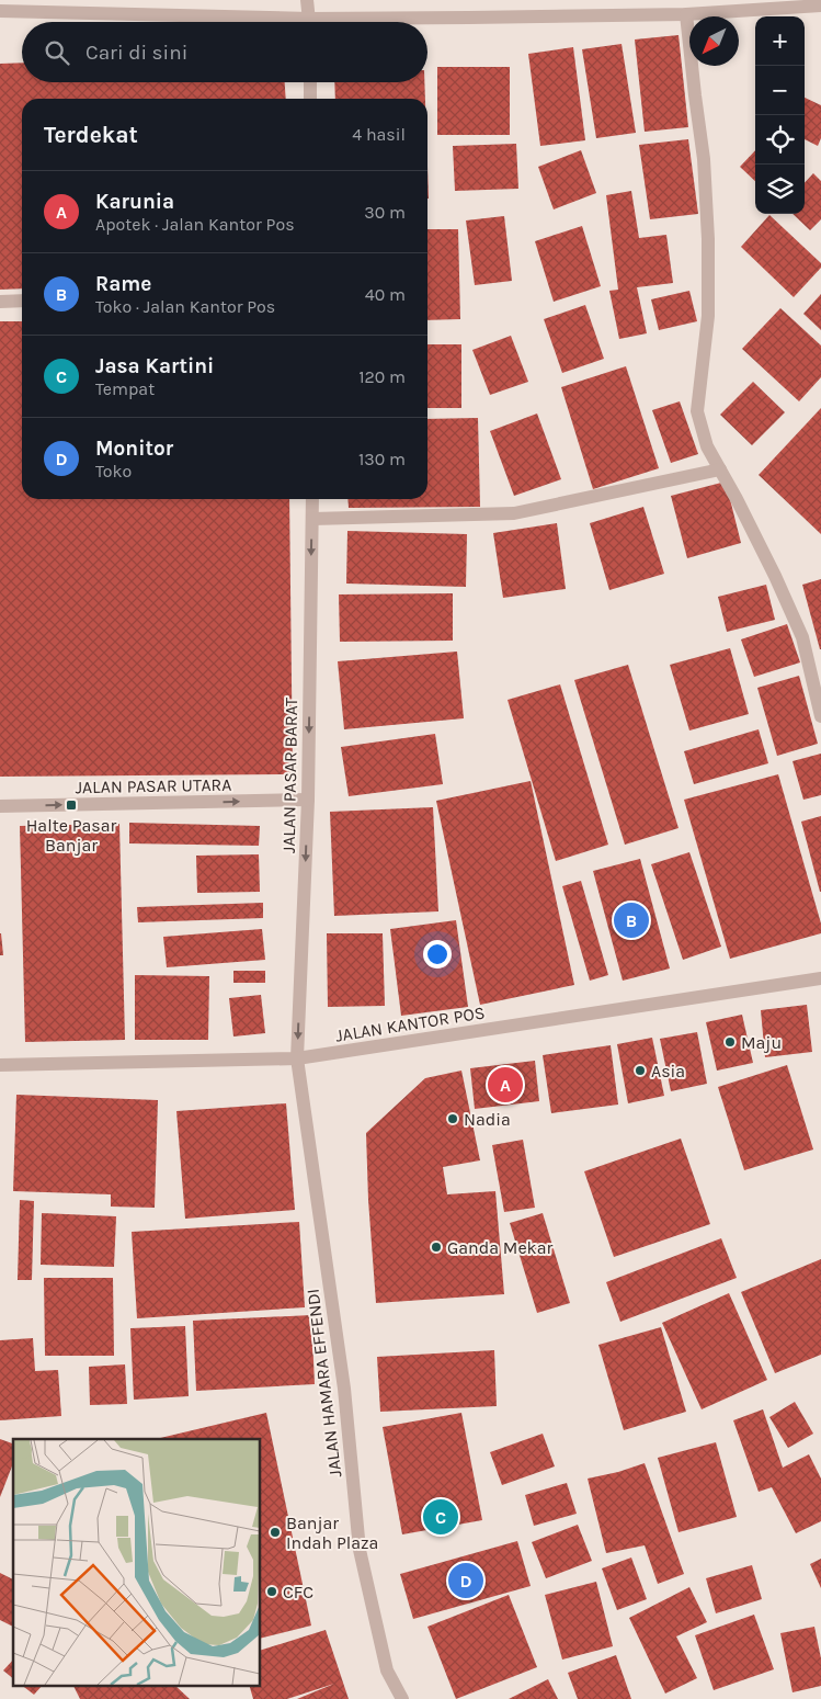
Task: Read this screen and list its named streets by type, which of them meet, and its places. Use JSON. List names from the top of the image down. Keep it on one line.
{"streets":{"street":["JALAN PASAR BARAT","JALAN PASAR UTARA","JALAN KANTOR POS","JALAN HAMARA EFFENDI"]},"crossings":[["JALAN PASAR BARAT","JALAN PASAR UTARA"],["JALAN PASAR BARAT","JALAN KANTOR POS"],["JALAN PASAR BARAT","JALAN HAMARA EFFENDI"],["JALAN KANTOR POS","JALAN HAMARA EFFENDI"]],"one_way":["JALAN PASAR BARAT","JALAN PASAR UTARA"],"places":{"transit":["Halte Pasar Banjar"],"other":["Maju","Asia","Nadia","Ganda Mekar","Banjar Indah Plaza","CFC"]},"north":"bottom left","page":{"map_buttons":["+","−"],"search":"Cari di sini","heading":["Terdekat","4 hasil"],"list":[{"mark":"A","name":"Karunia","note":"Apotek · Jalan Kantor Pos","value":"30 m"},{"mark":"B","name":"Rame","note":"Toko · Jalan Kantor Pos","value":"40 m"},{"mark":"C","name":"Jasa Kartini","note":"Tempat","value":"120 m"},{"mark":"D","name":"Monitor","note":"Toko","value":"130 m"}],"pins":["B","A","C","D"]}}
